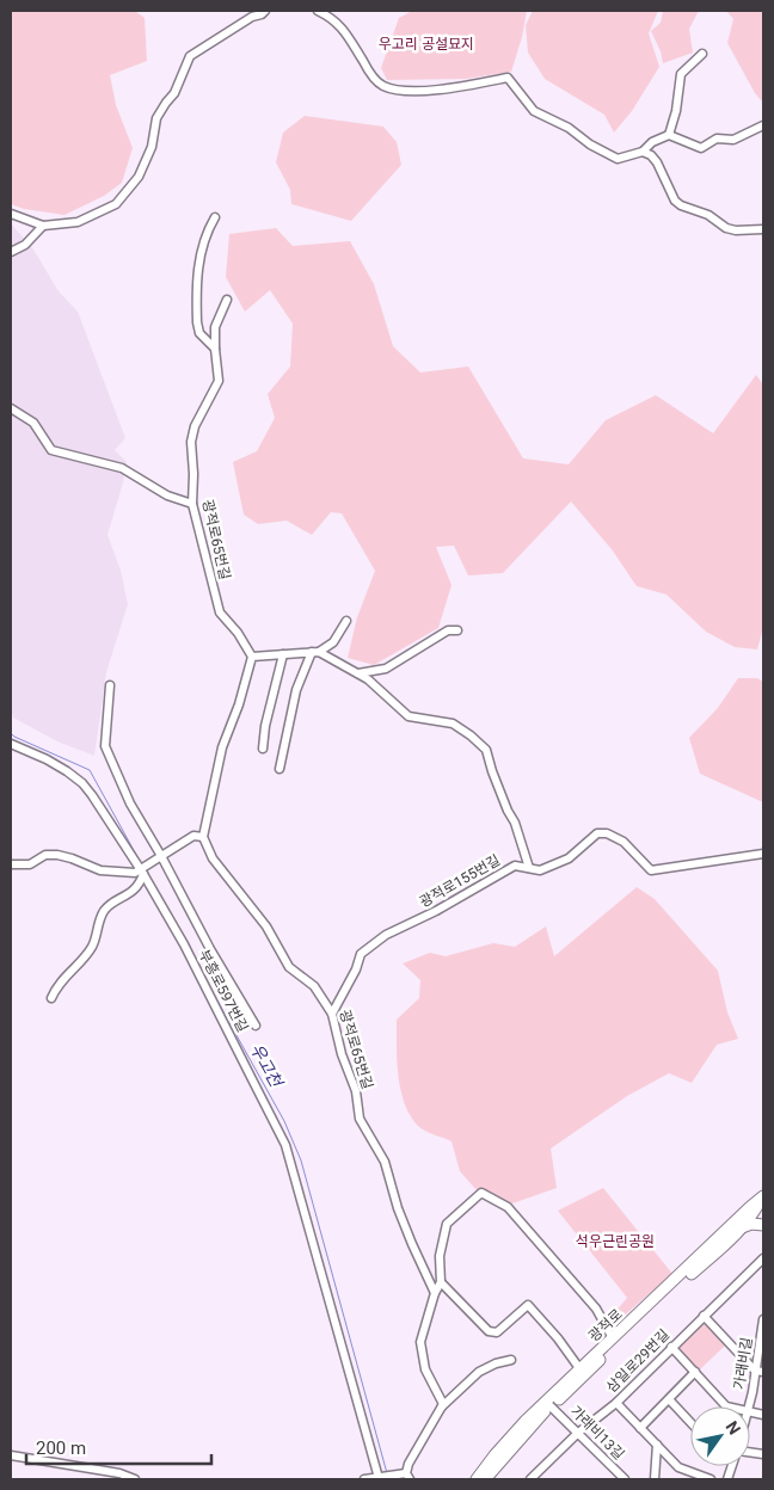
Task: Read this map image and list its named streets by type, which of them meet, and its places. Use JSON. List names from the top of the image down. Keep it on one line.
{"streets":{"main road":["광적로"],"street":["광적로65번길","광적로155번길","부흥로597번길","삼일로29번길","가래비길","가래비13길"]},"crossings":[["광적로65번길","광적로155번길"],["광적로","가래비13길"],["삼일로29번길","가래비13길"]],"water":["우고천"],"parks":["우고리 공설묘지","석우근린공원"],"scale_bar":"200 m","north":"top right"}
